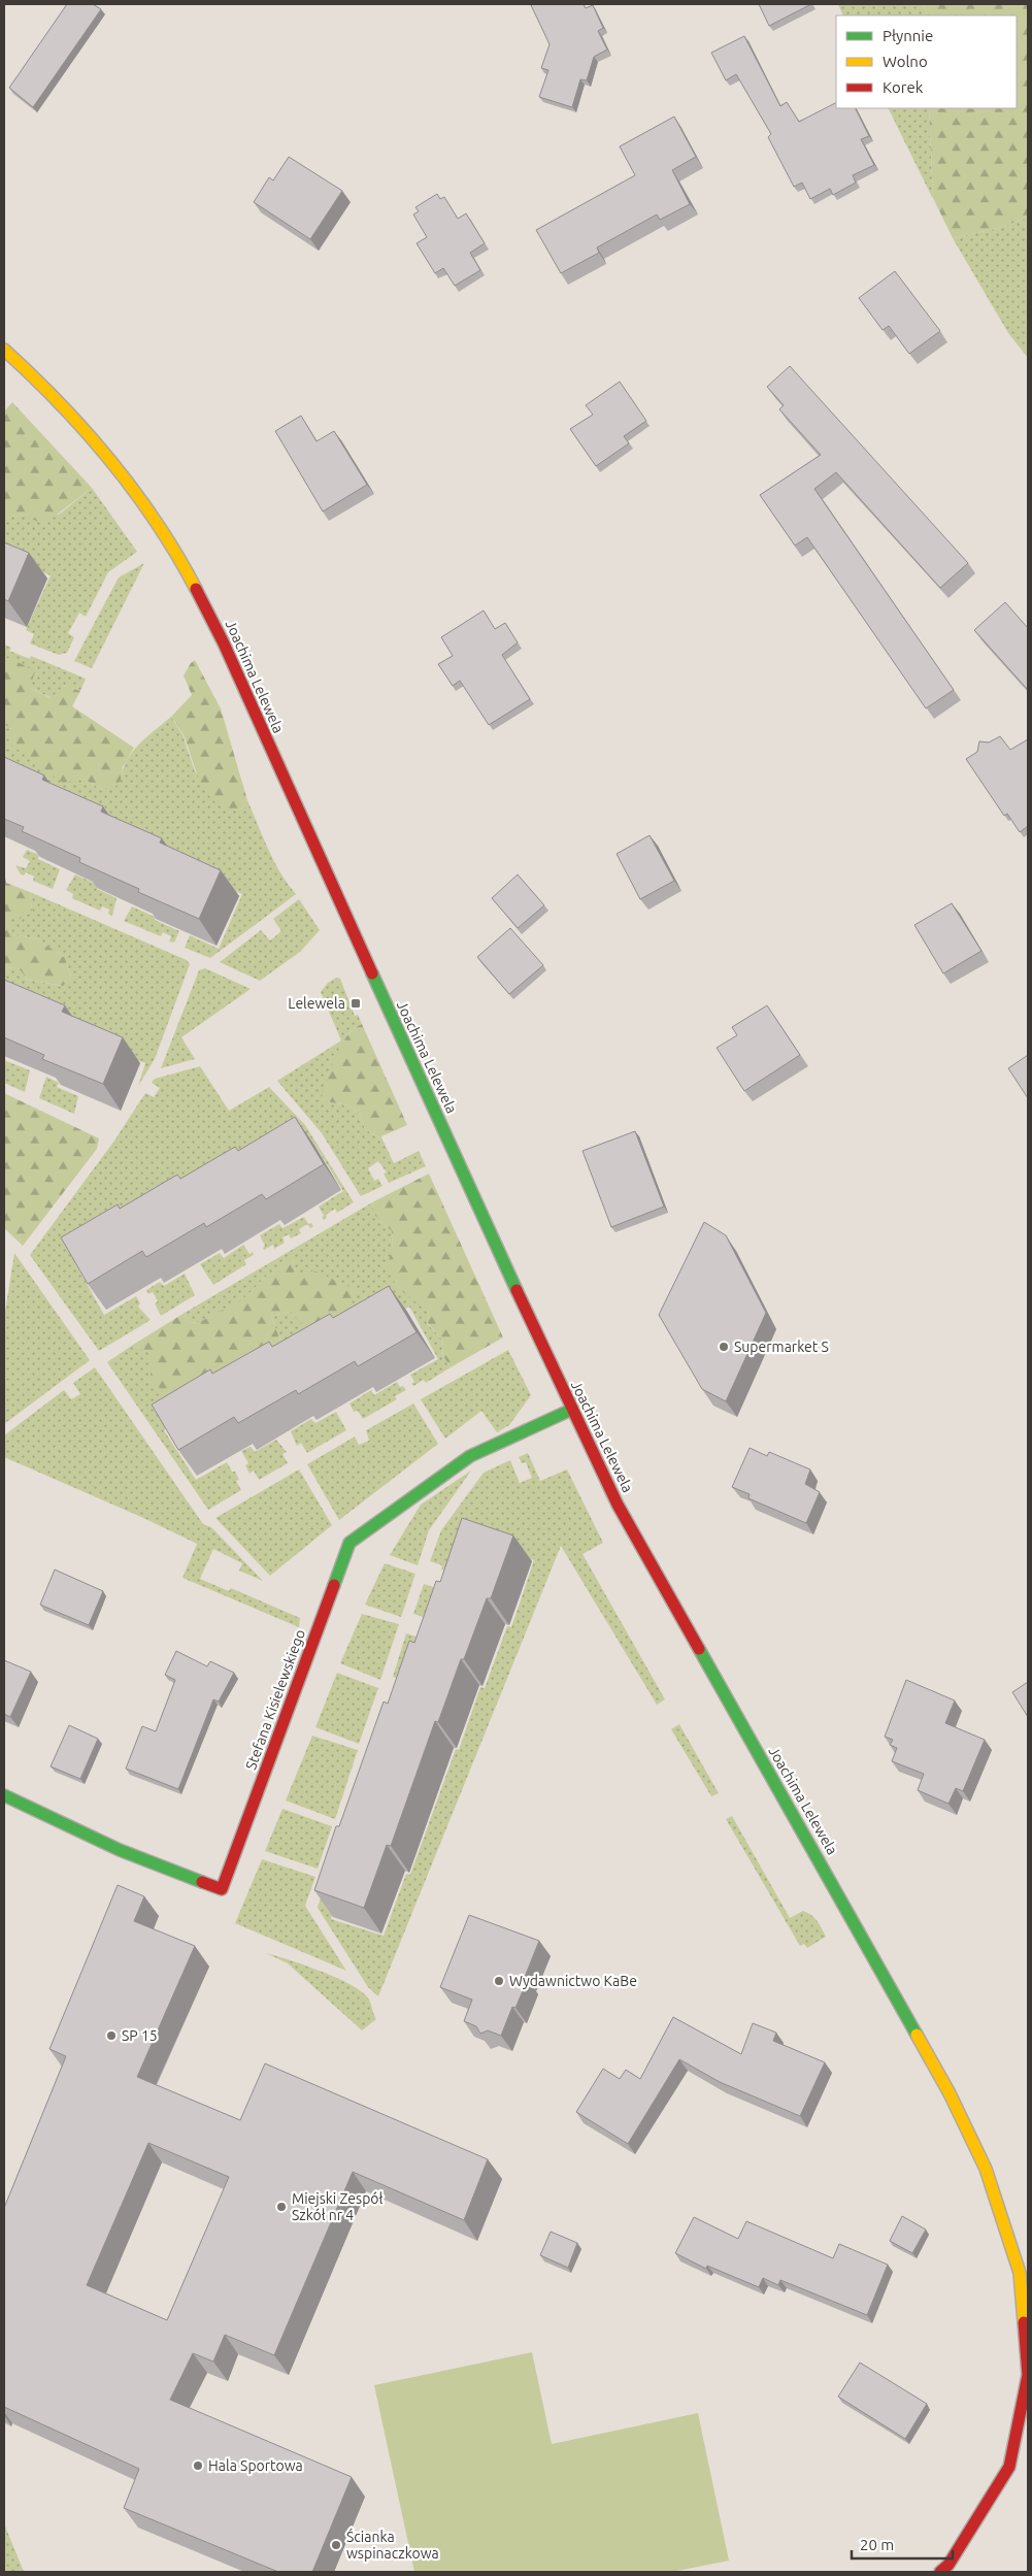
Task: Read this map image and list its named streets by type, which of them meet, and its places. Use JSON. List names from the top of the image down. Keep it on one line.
{"streets":{"street":["Joachima Lelewela","Stefana Kisielewskiego"]},"crossings":[["Joachima Lelewela","Stefana Kisielewskiego"]],"places":{"transit":["Lelewela"],"other":["Supermarket S","Wydawnictwo KaBe","SP 15","Miejski Zespół Szkół nr 4","Hala Sportowa","Ścianka wspinaczkowa"]},"legend":["Płynnie","Wolno","Korek"],"scale_bar":"20 m"}
